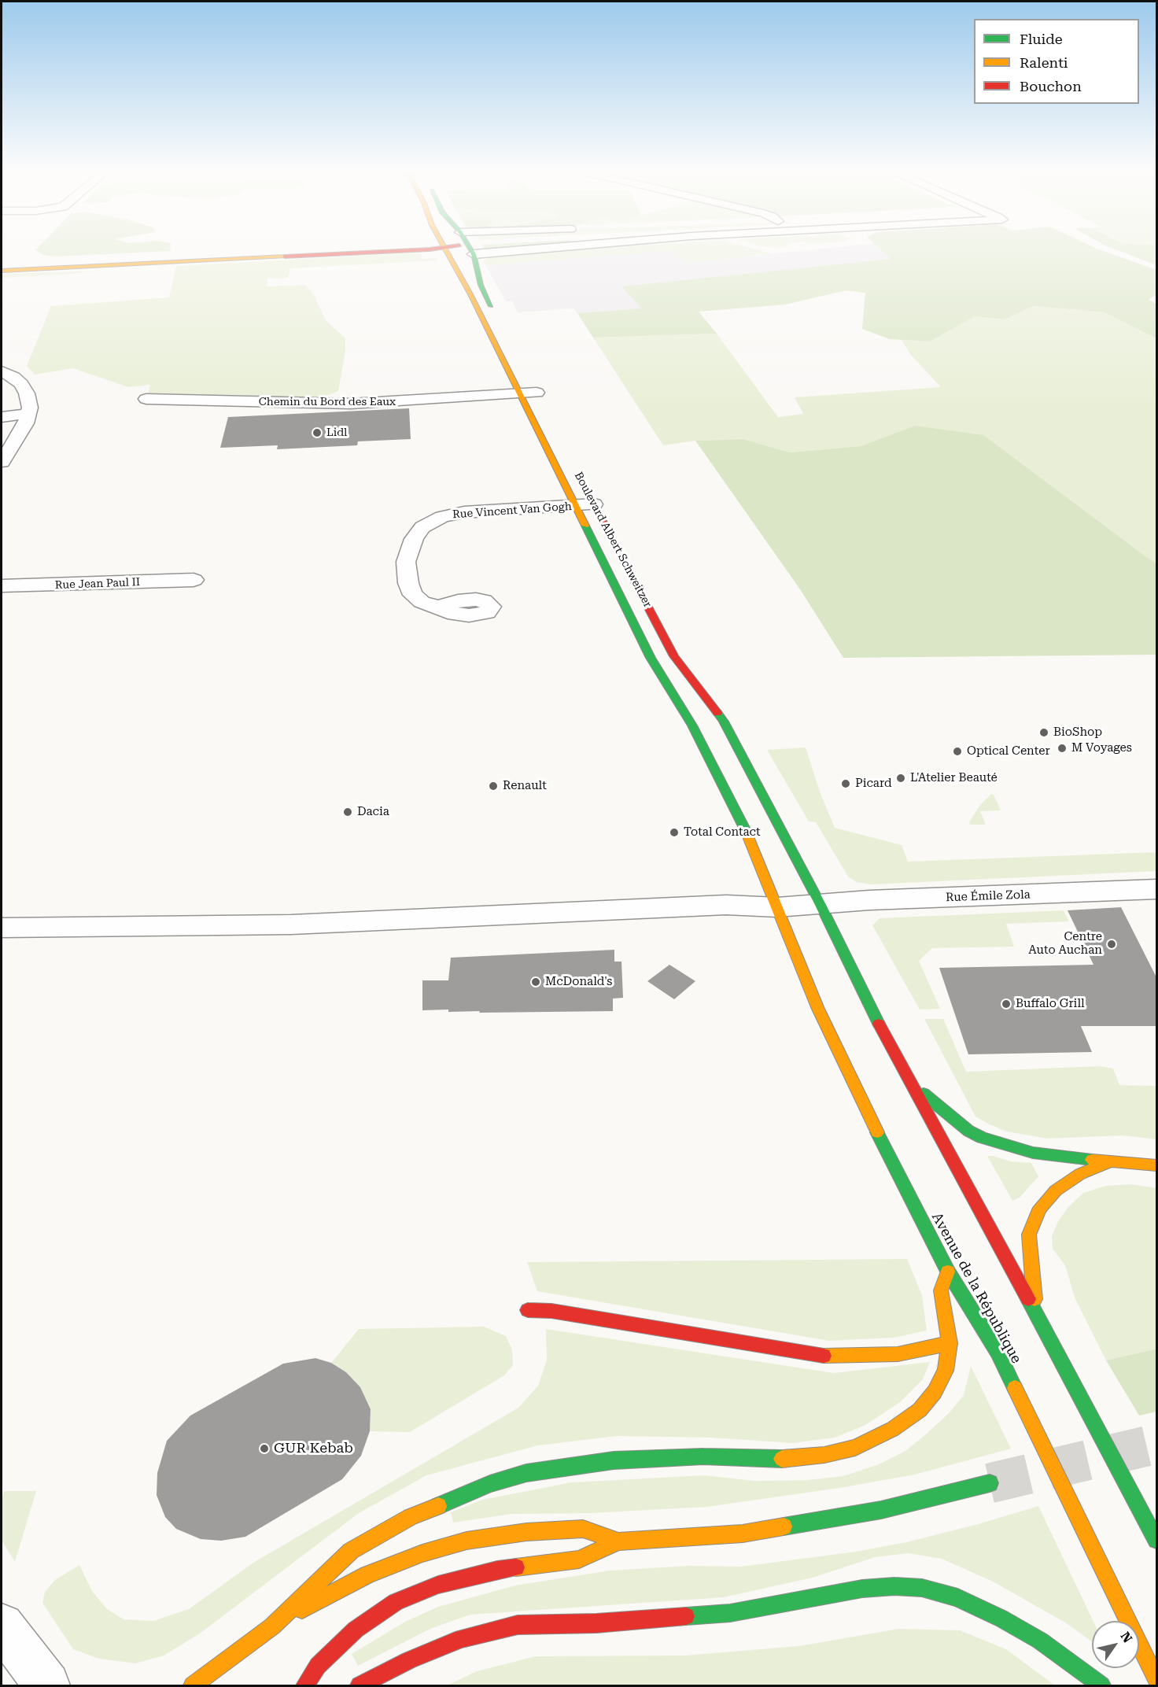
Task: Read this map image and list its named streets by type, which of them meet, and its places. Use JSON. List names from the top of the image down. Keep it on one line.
{"streets":{"main road":["Boulevard Albert Schweitzer","Avenue de la République"],"street":["Chemin du Bord des Eaux","Rue Vincent Van Gogh","Rue Jean Paul II","Rue Émile Zola"]},"crossings":[["Chemin du Bord des Eaux","Boulevard Albert Schweitzer"],["Rue Vincent Van Gogh","Boulevard Albert Schweitzer"],["Boulevard Albert Schweitzer","Rue Émile Zola"],["Boulevard Albert Schweitzer","Avenue de la République"],["Rue Émile Zola","Avenue de la République"]],"places":["Lidl","BioShop","M Voyages","Optical Center","L'Atelier Beauté","Picard","Renault","Dacia","Total Contact","Centre Auto Auchan","McDonald's","Buffalo Grill","GUR Kebab"],"legend":["Fluide","Ralenti","Bouchon"],"north":"top right"}
